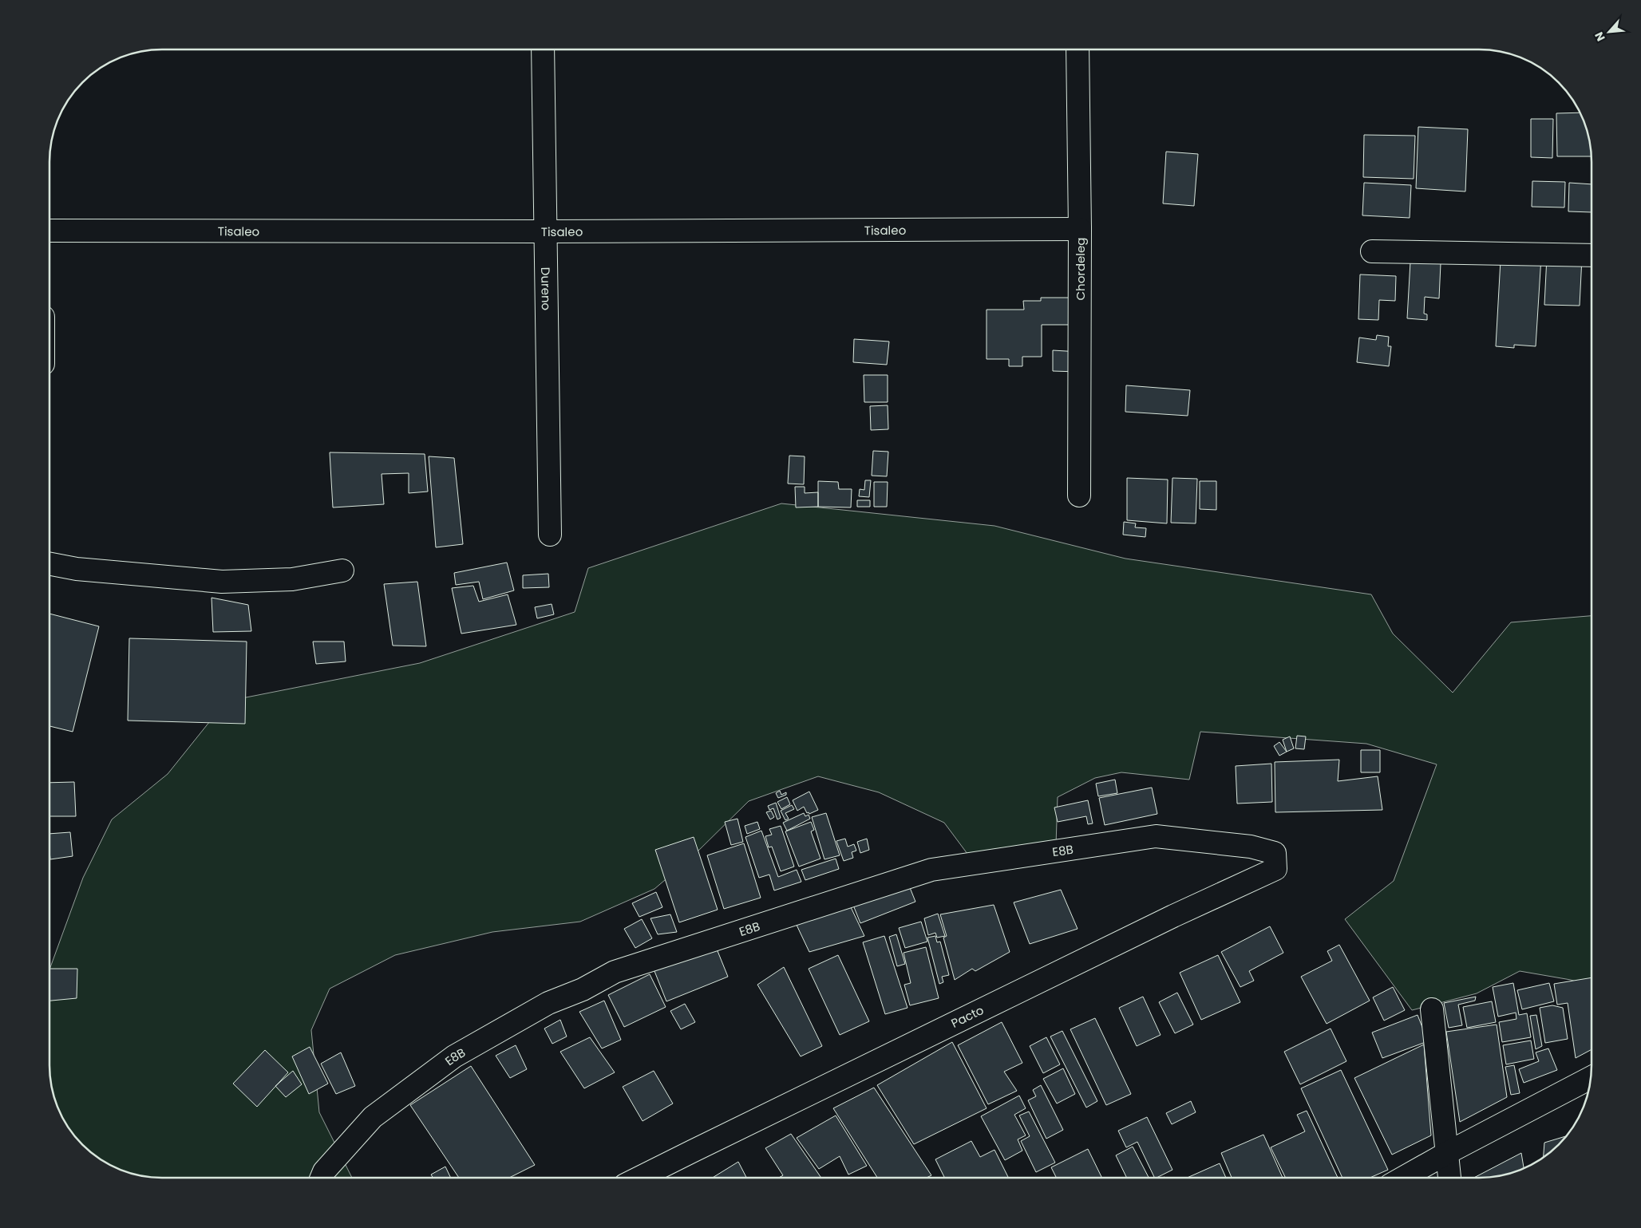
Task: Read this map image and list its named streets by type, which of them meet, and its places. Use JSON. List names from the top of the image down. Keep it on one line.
{"streets":{"street":["Tisaleo","Chordeleg","Dureno","E8B","Pacto"]},"crossings":[["Tisaleo","Chordeleg"],["Tisaleo","Dureno"],["E8B","Pacto"]],"north":"bottom left"}
